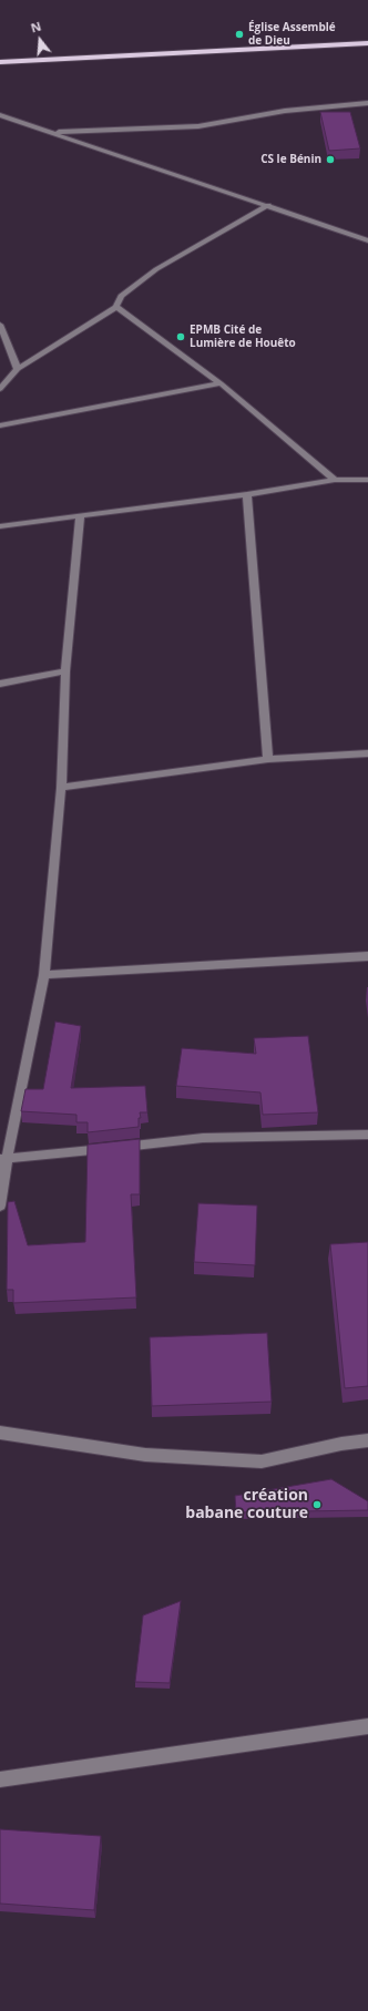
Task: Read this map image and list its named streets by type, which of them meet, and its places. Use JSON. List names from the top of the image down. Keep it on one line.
{"places":["Église Assemblé de Dieu","CS le Bénin","EPMB Cité de Lumière de Houêto","création babane couture"],"north":"top"}
